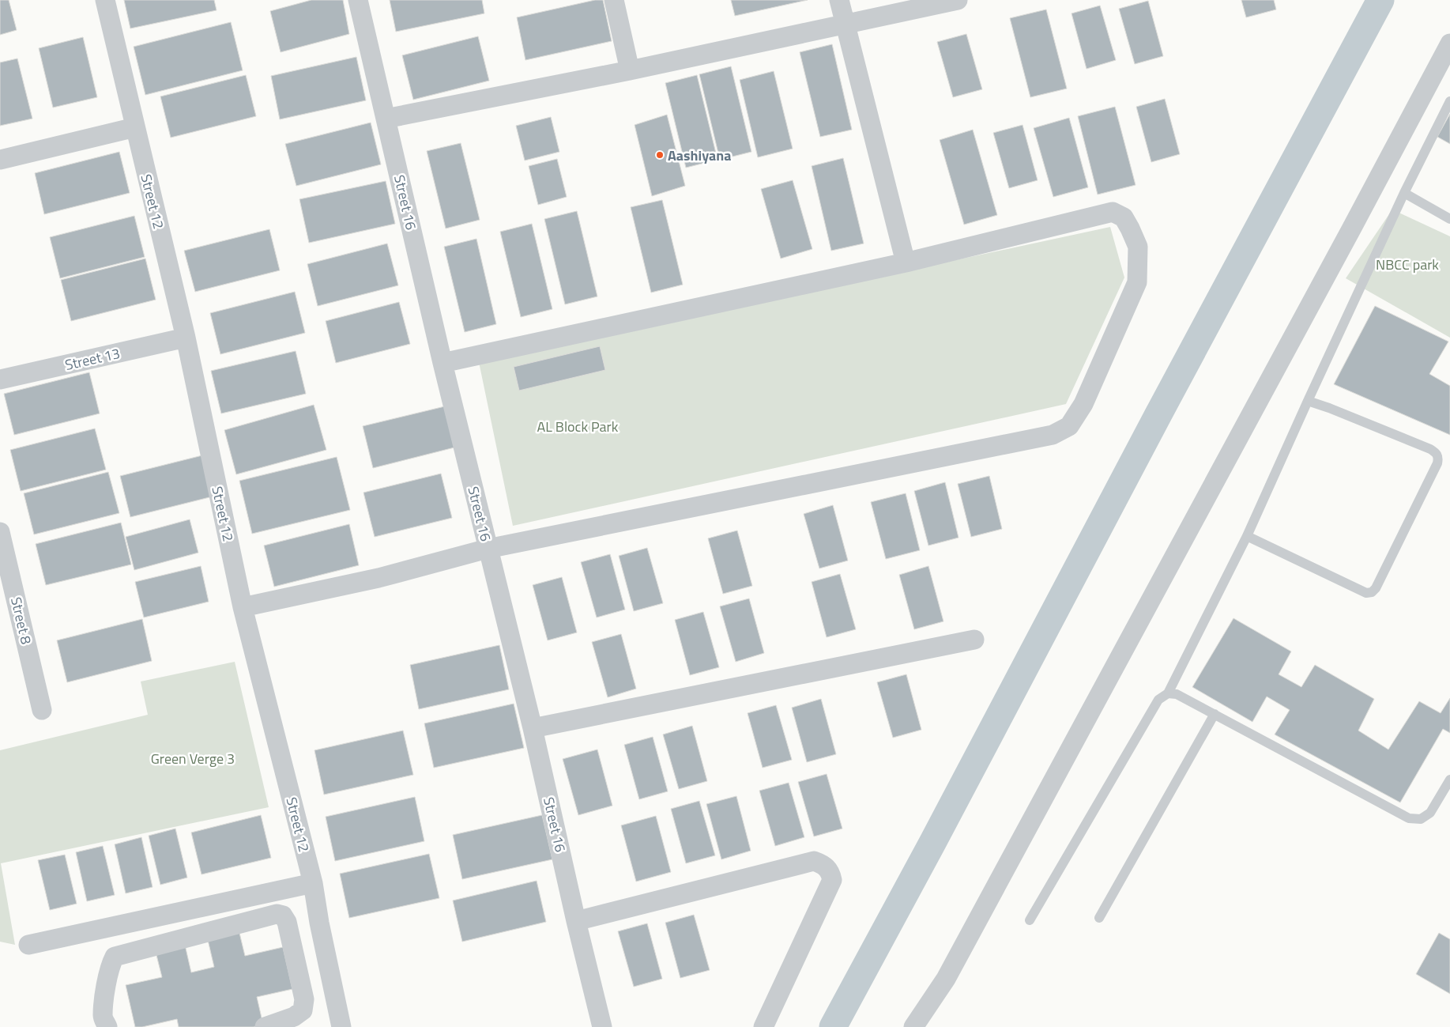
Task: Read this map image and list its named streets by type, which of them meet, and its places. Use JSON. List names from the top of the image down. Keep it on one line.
{"streets":{"street":["Street 12","Street 16","Street 13","Street 8"]},"crossings":[["Street 12","Street 13"]],"parks":["NBCC park","AL Block Park","Green Verge 3"],"places":["Aashiyana"]}
